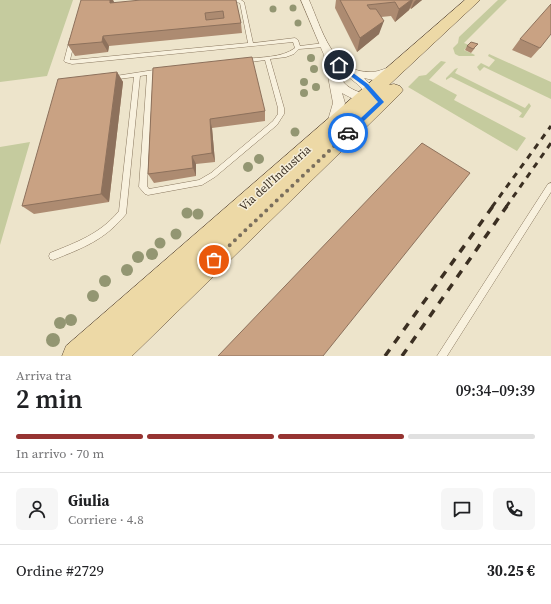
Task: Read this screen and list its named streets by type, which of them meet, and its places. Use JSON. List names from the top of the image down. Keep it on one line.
{"streets":{"main road":["Via dell'Industria"]},"page":{"heading":["2 min","Arriva tra","09:34–09:39"],"panel":["Giulia","Corriere · 4.8","Ordine #2729","30.25 €"],"bar":"In arrivo · 70 m"}}
